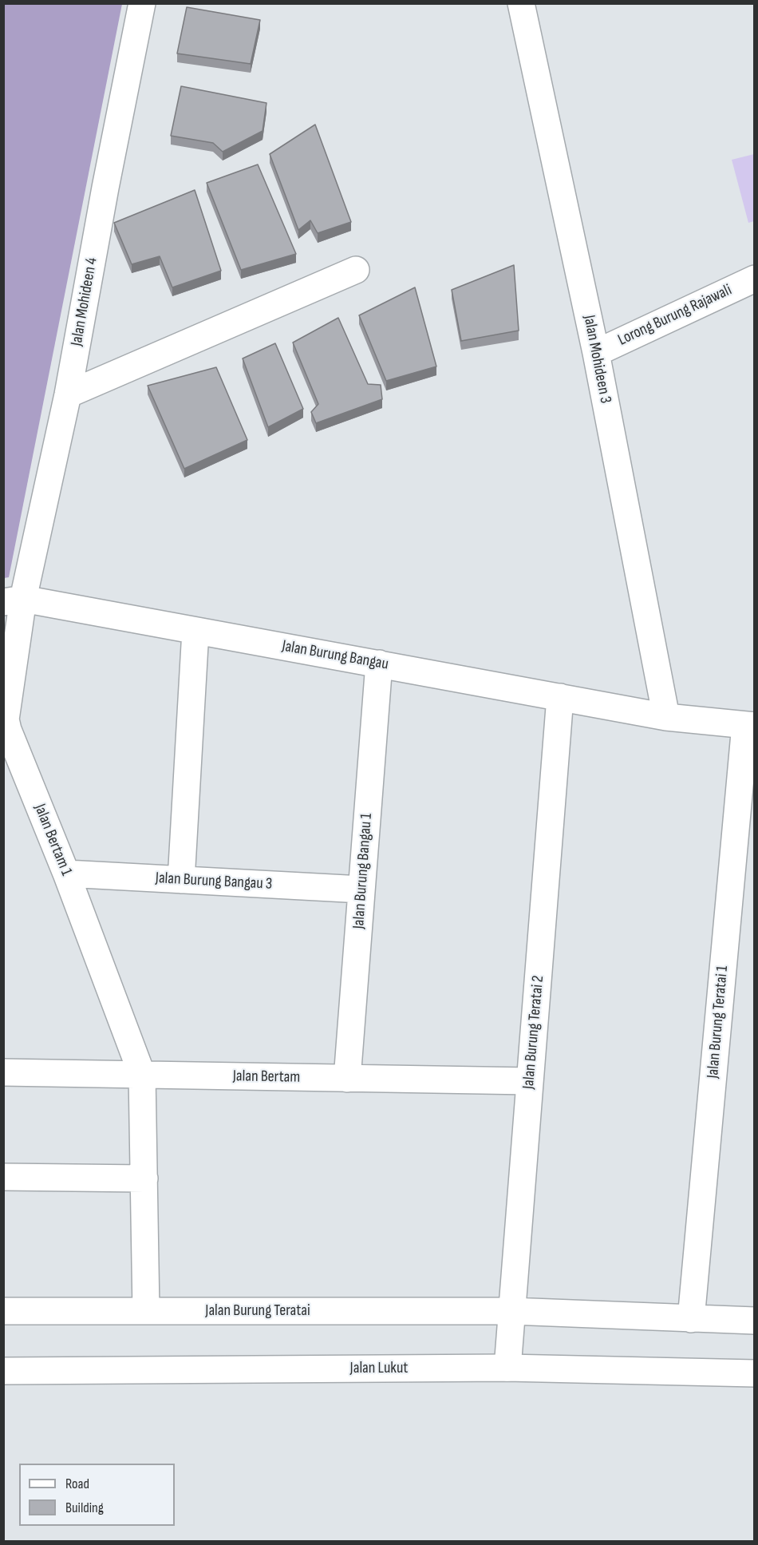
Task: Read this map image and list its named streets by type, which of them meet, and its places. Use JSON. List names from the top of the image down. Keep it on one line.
{"streets":{"street":["Jalan Mohideen 4","Lorong Burung Rajawali","Jalan Mohideen 3","Jalan Burung Bangau","Jalan Bertam 1","Jalan Burung Bangau 1","Jalan Burung Bangau 3","Jalan Burung Teratai 1","Jalan Burung Teratai 2","Jalan Bertam","Jalan Burung Teratai","Jalan Lukut"]},"crossings":[["Jalan Mohideen 4","Jalan Burung Bangau"],["Jalan Mohideen 4","Jalan Bertam 1"],["Lorong Burung Rajawali","Jalan Mohideen 3"],["Jalan Mohideen 3","Jalan Burung Bangau"],["Jalan Burung Bangau","Jalan Bertam 1"],["Jalan Burung Bangau","Jalan Burung Bangau 1"],["Jalan Burung Bangau","Jalan Burung Teratai 2"],["Jalan Bertam 1","Jalan Burung Bangau 3"],["Jalan Bertam 1","Jalan Bertam"],["Jalan Bertam 1","Jalan Burung Teratai"],["Jalan Burung Bangau 1","Jalan Burung Bangau 3"],["Jalan Burung Bangau 1","Jalan Bertam"],["Jalan Burung Teratai 1","Jalan Burung Teratai"],["Jalan Burung Teratai 2","Jalan Bertam"],["Jalan Burung Teratai 2","Jalan Burung Teratai"],["Jalan Burung Teratai 2","Jalan Lukut"]],"legend":["Road","Building"]}
